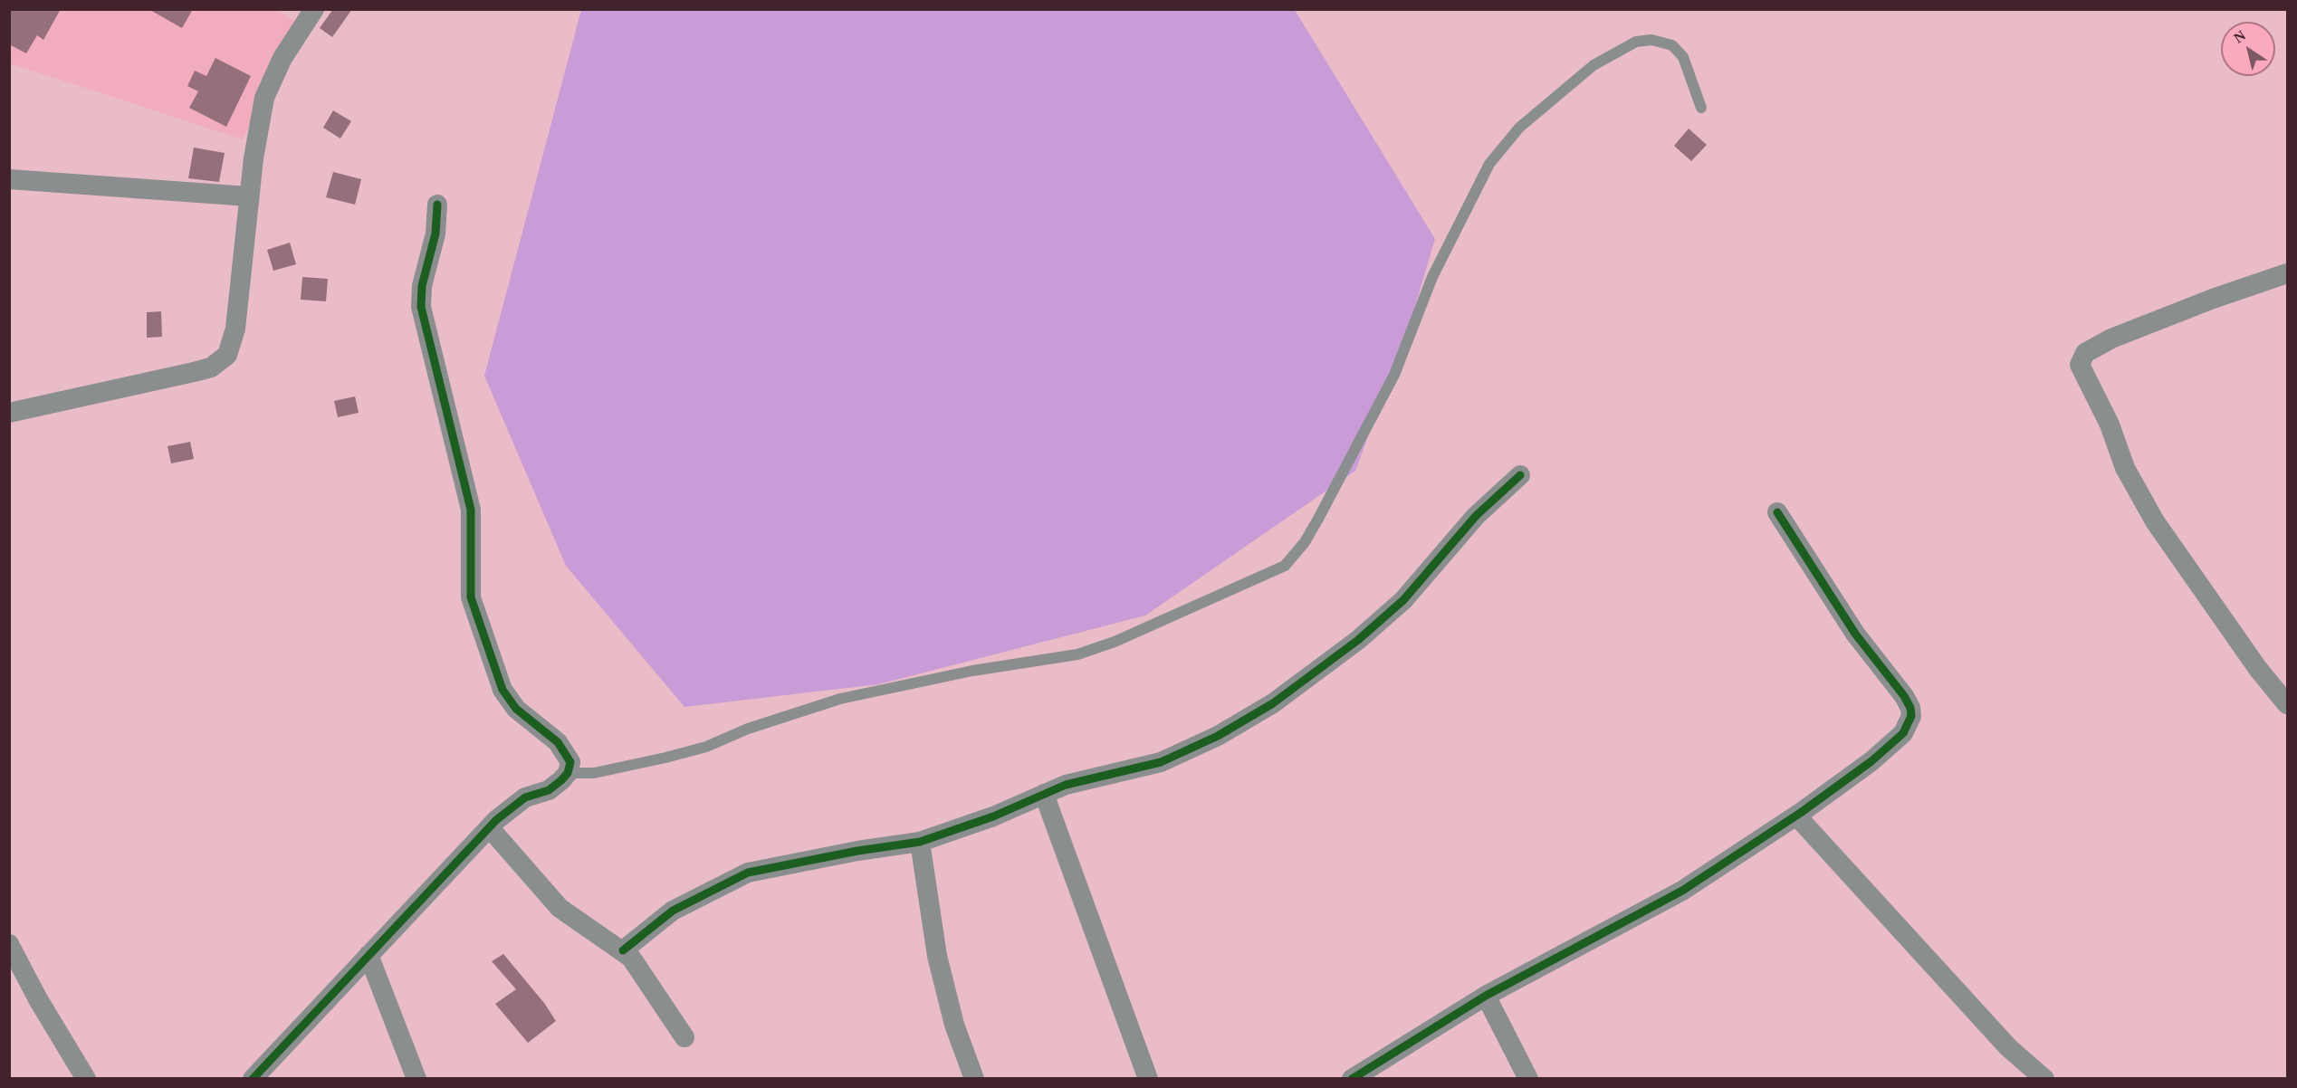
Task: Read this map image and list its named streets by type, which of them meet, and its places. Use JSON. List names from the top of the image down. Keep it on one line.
{"north":"top left"}
